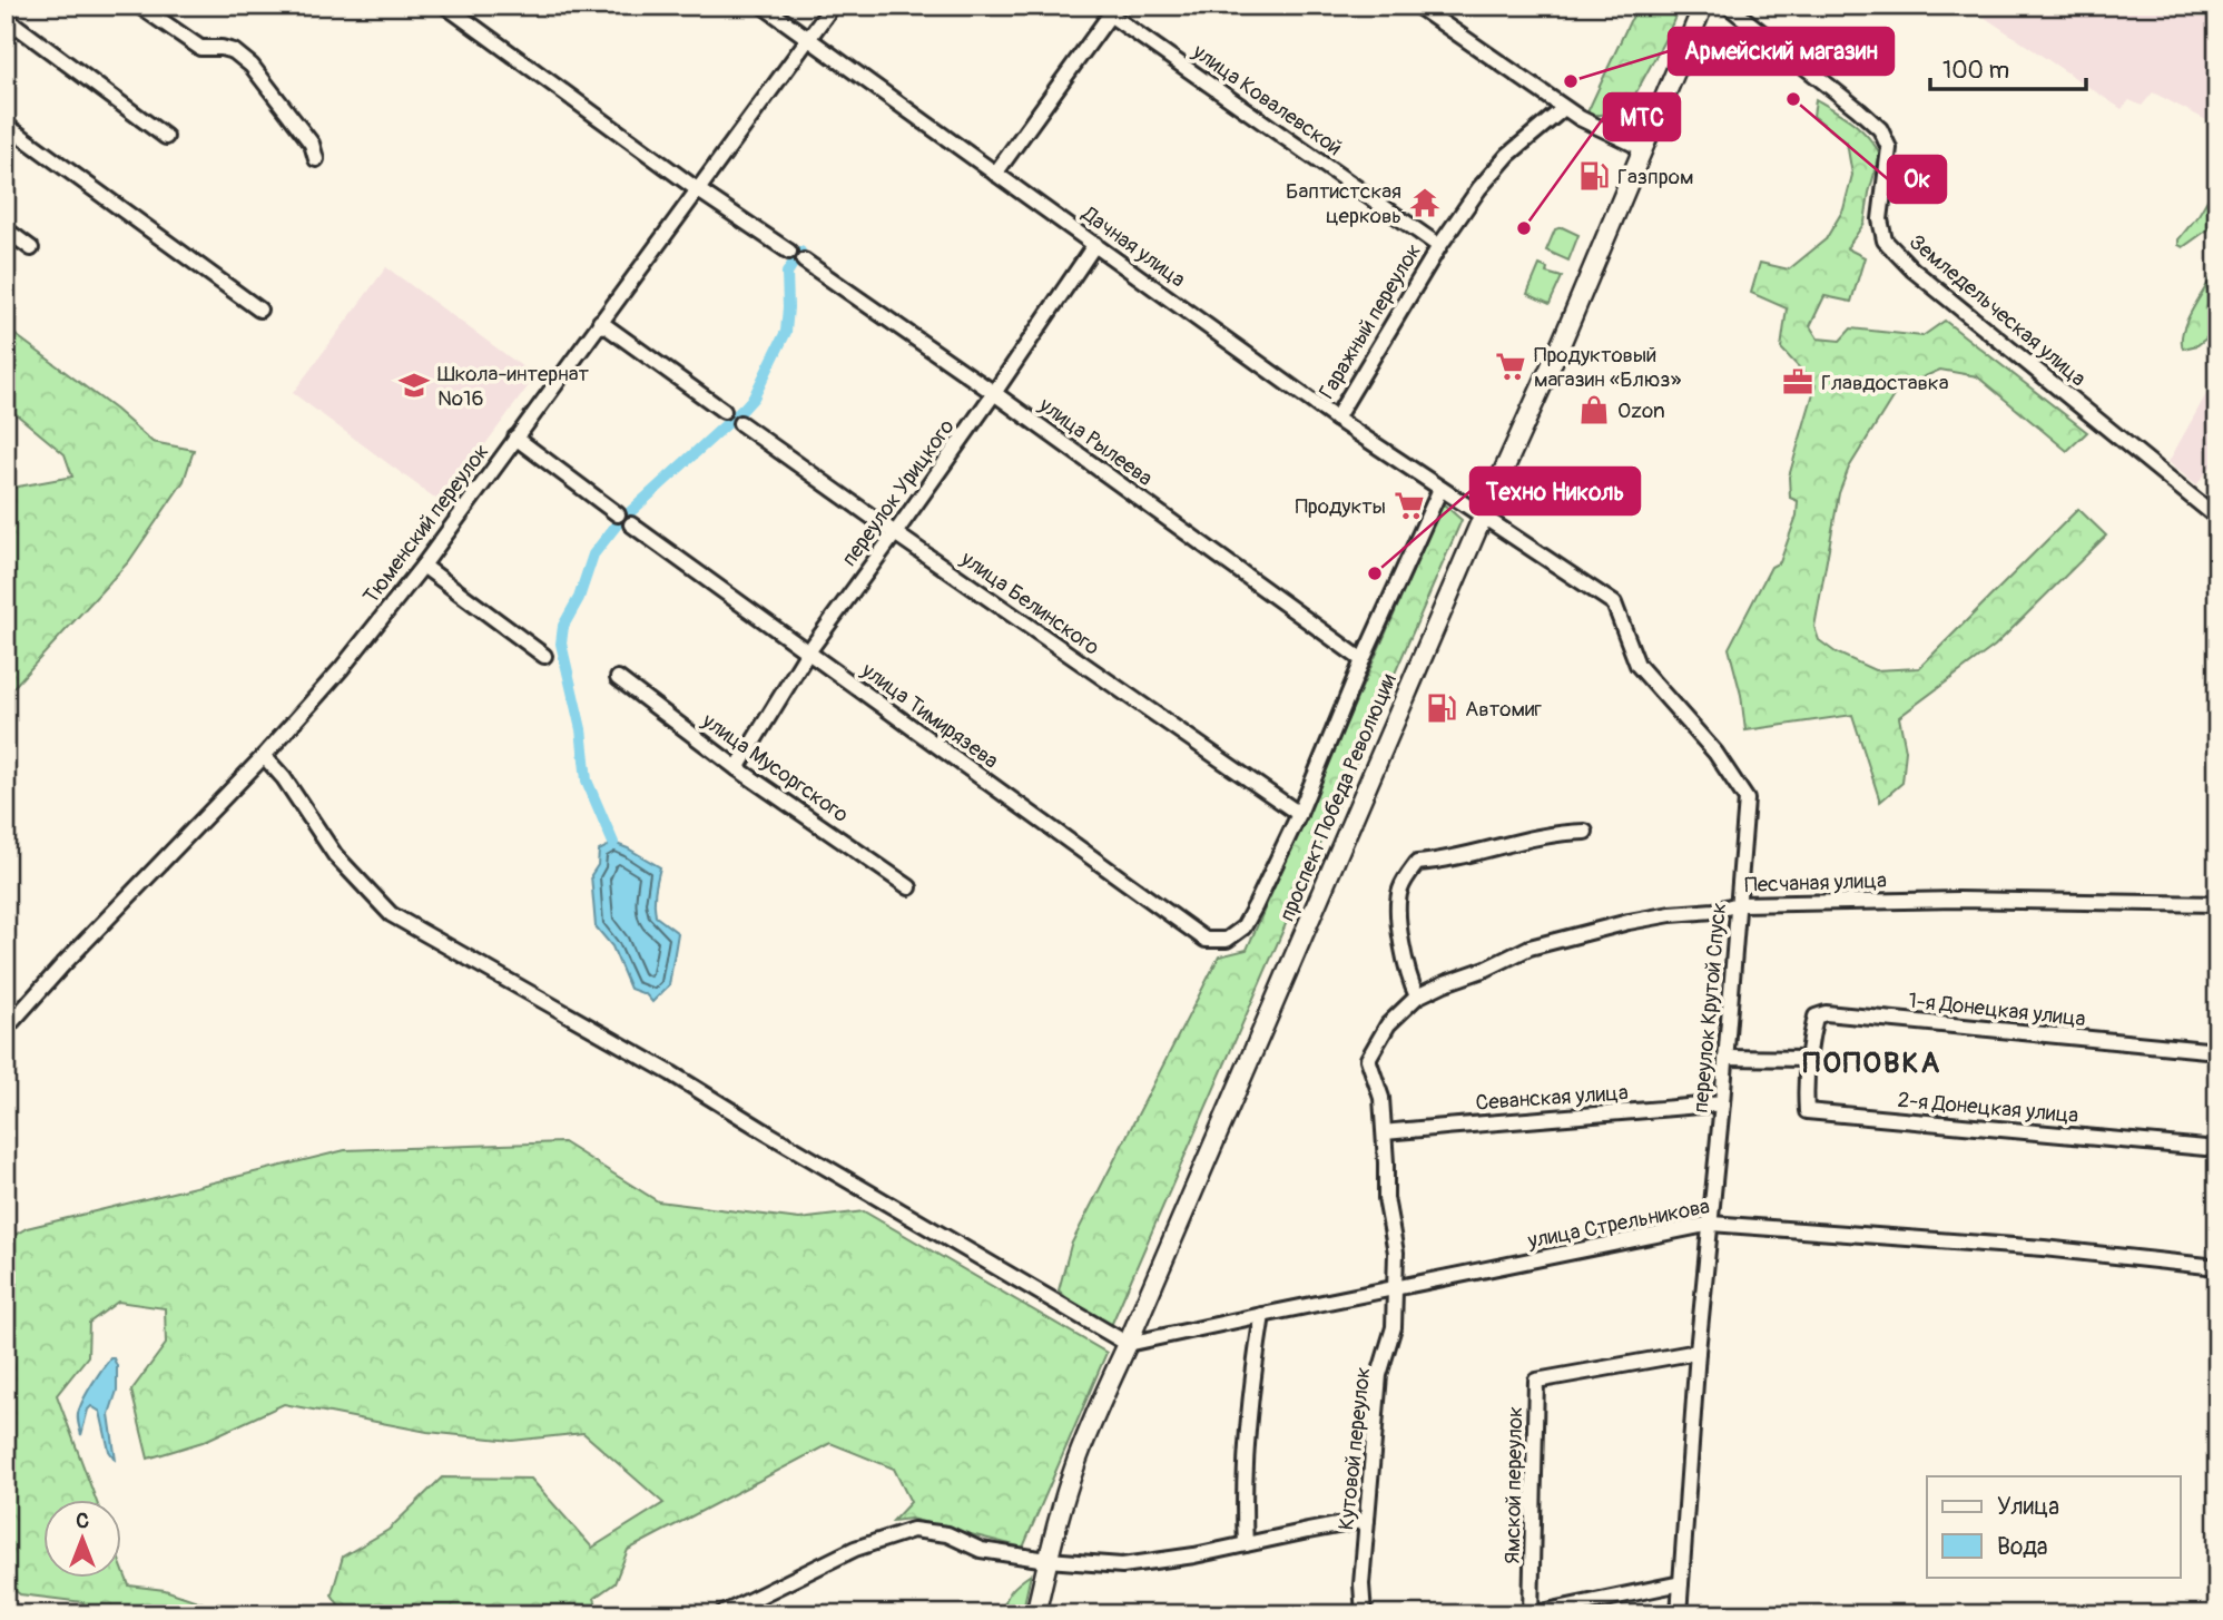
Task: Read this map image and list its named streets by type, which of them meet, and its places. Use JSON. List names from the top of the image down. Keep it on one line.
{"streets":{"main road":["проспект Победа Революции"],"street":["улица Ковалевской","Дачная улица","Земледельческая улица","Гаражный переулок","улица Рылеева","переулок Урицкого","Тюменский переулок","улица Белинского","улица Тимирязева","улица Мусоргского","Песчаная улица","переулок Крутой Спуск","1-я Донецкая улица","Севанская улица","2-я Донецкая улица","улица Стрельникова","Кутовой переулок","Ямской переулок"]},"crossings":[["улица Ковалевской","Гаражный переулок"],["Дачная улица","Гаражный переулок"],["Дачная улица","переулок Урицкого"],["Дачная улица","Тюменский переулок"],["Дачная улица","проспект Победа Революции"],["Дачная улица","переулок Крутой Спуск"],["улица Рылеева","переулок Урицкого"],["переулок Урицкого","улица Белинского"],["переулок Урицкого","улица Тимирязева"],["переулок Урицкого","улица Мусоргского"],["улица Белинского","улица Тимирязева"],["проспект Победа Революции","переулок Крутой Спуск"],["проспект Победа Революции","улица Стрельникова"],["Песчаная улица","переулок Крутой Спуск"],["Песчаная улица","Кутовой переулок"],["переулок Крутой Спуск","Севанская улица"],["переулок Крутой Спуск","улица Стрельникова"],["переулок Крутой Спуск","Ямской переулок"],["1-я Донецкая улица","2-я Донецкая улица"],["Севанская улица","Кутовой переулок"],["улица Стрельникова","Кутовой переулок"]],"districts":["ПОПОВКА"],"places":{"other":["Армейский магазин","Ок","МТС","Техно Николь"],"fuel station":["Газпром","Автомиг"],"temple":["Баптистская церковь"],"supermarket":["Продуктовый магазин «Блюз»","Продукты"],"office":["Главдоставка"],"school or university":["Школа-интернат №16"],"shop":["Ozon"]},"legend":["Улица","Вода"],"scale_bar":"100 m","north":"top"}
